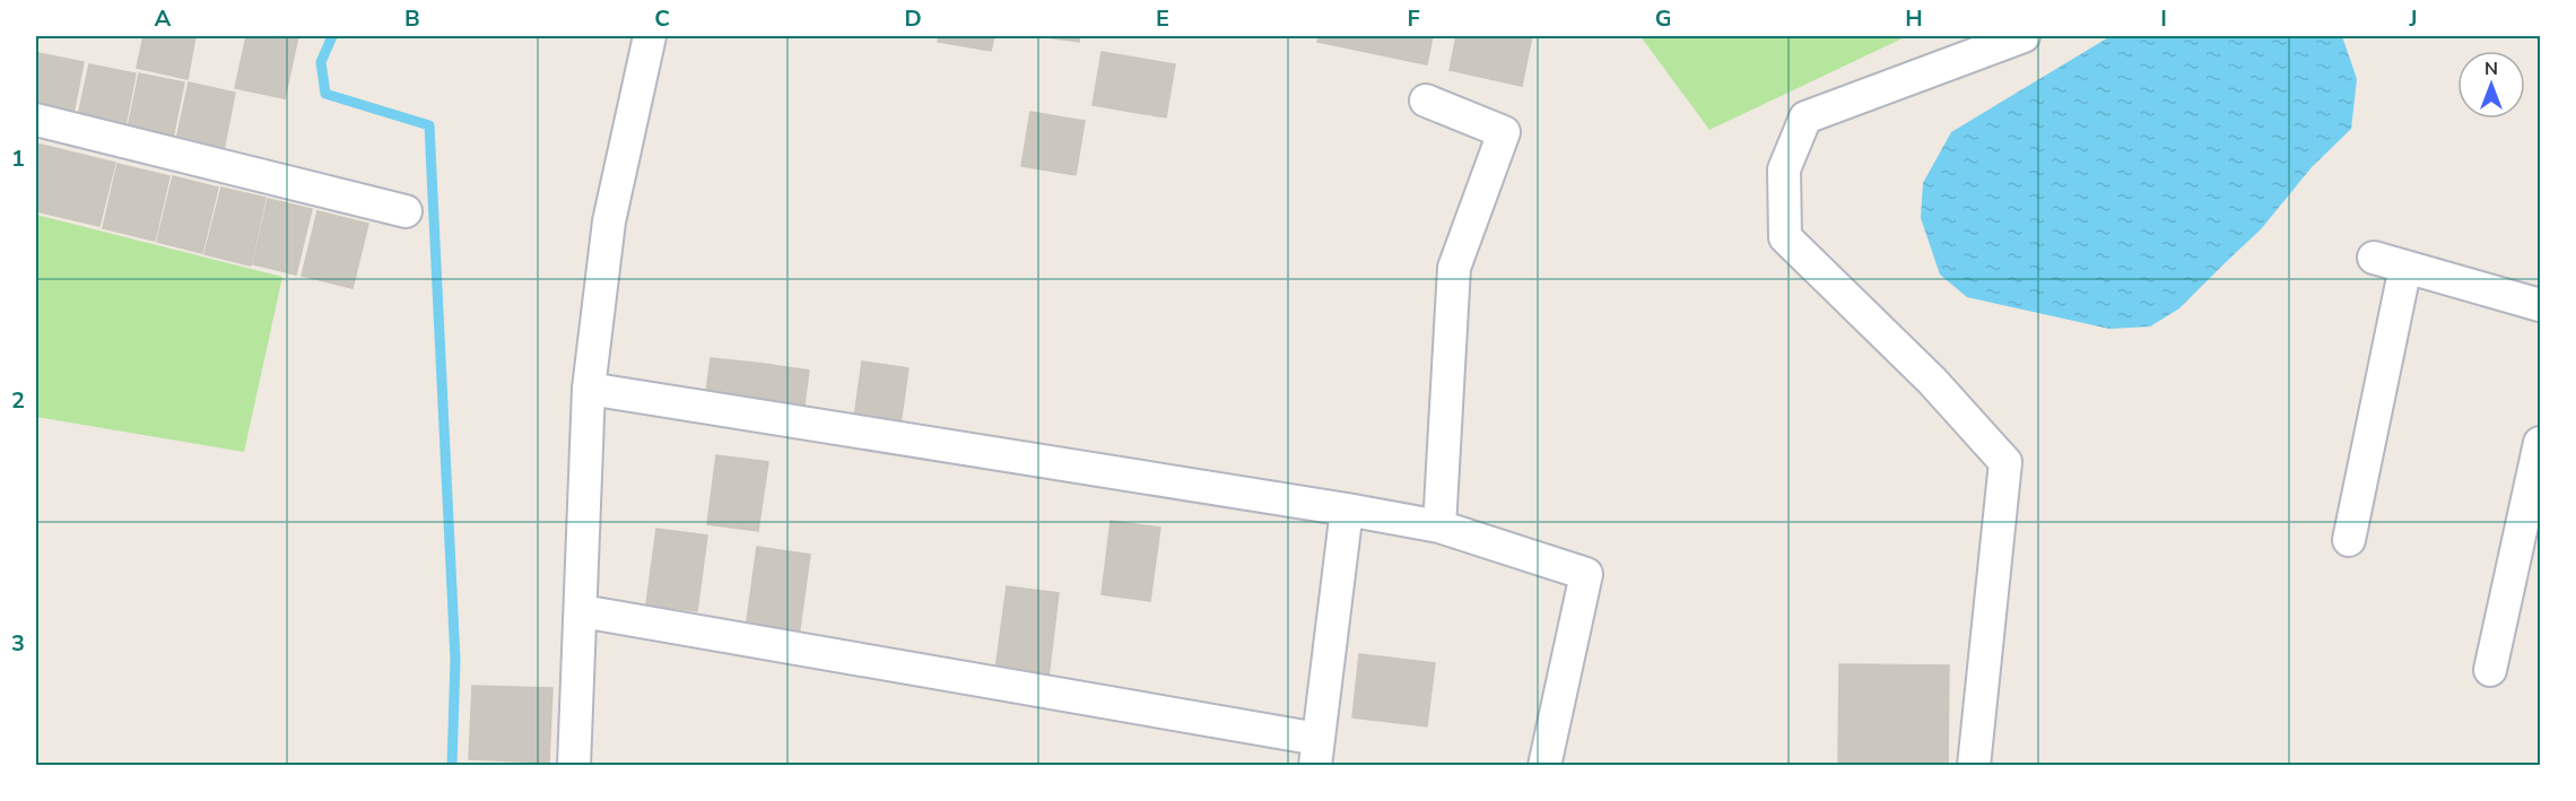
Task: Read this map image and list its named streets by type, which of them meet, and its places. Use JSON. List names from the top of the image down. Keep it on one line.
{"north":"top","grid":{"columns":["A","B","C","D","E","F","G","H","I","J"],"rows":["1","2","3"]}}
